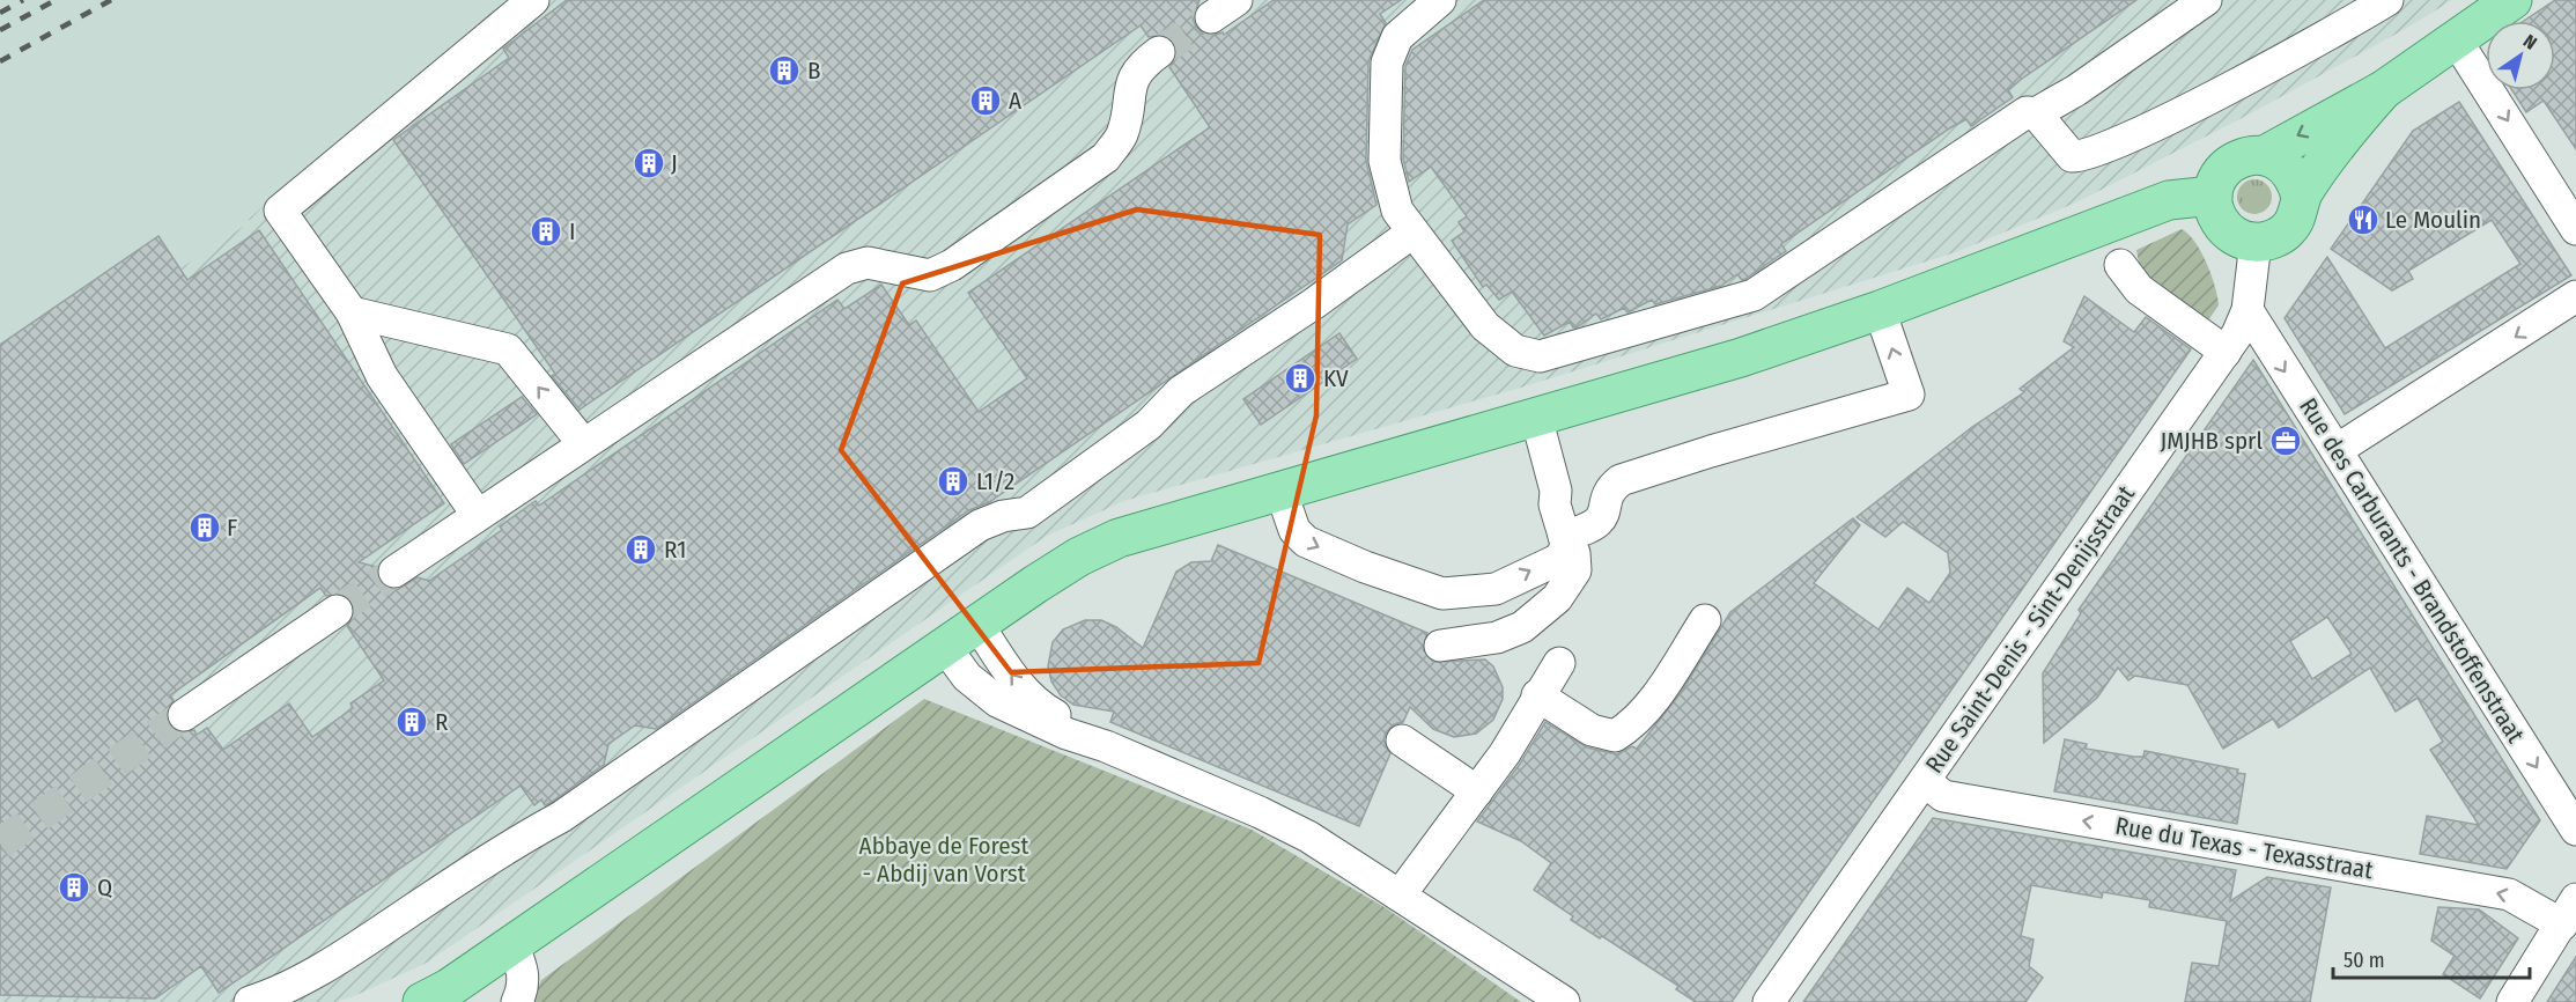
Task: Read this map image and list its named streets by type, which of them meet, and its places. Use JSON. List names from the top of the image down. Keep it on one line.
{"streets":{"street":["Rue des Carburants - Brandstoffenstraat","Rue Saint-Denis - Sint-Denijsstraat","Rue du Texas - Texasstraat"]},"crossings":[["Rue des Carburants - Brandstoffenstraat","Rue Saint-Denis - Sint-Denijsstraat"],["Rue Saint-Denis - Sint-Denijsstraat","Rue du Texas - Texasstraat"]],"one_way":["Rue des Carburants - Brandstoffenstraat","Rue du Texas - Texasstraat"],"parks":["Abbaye de Forest - Abdij van Vorst"],"places":{"building":["B","A","J","I","KV","L1/2","F","R1","R","Q"],"restaurant":["Le Moulin"],"office":["JMJHB sprl"]},"scale_bar":"50 m","north":"top right"}
